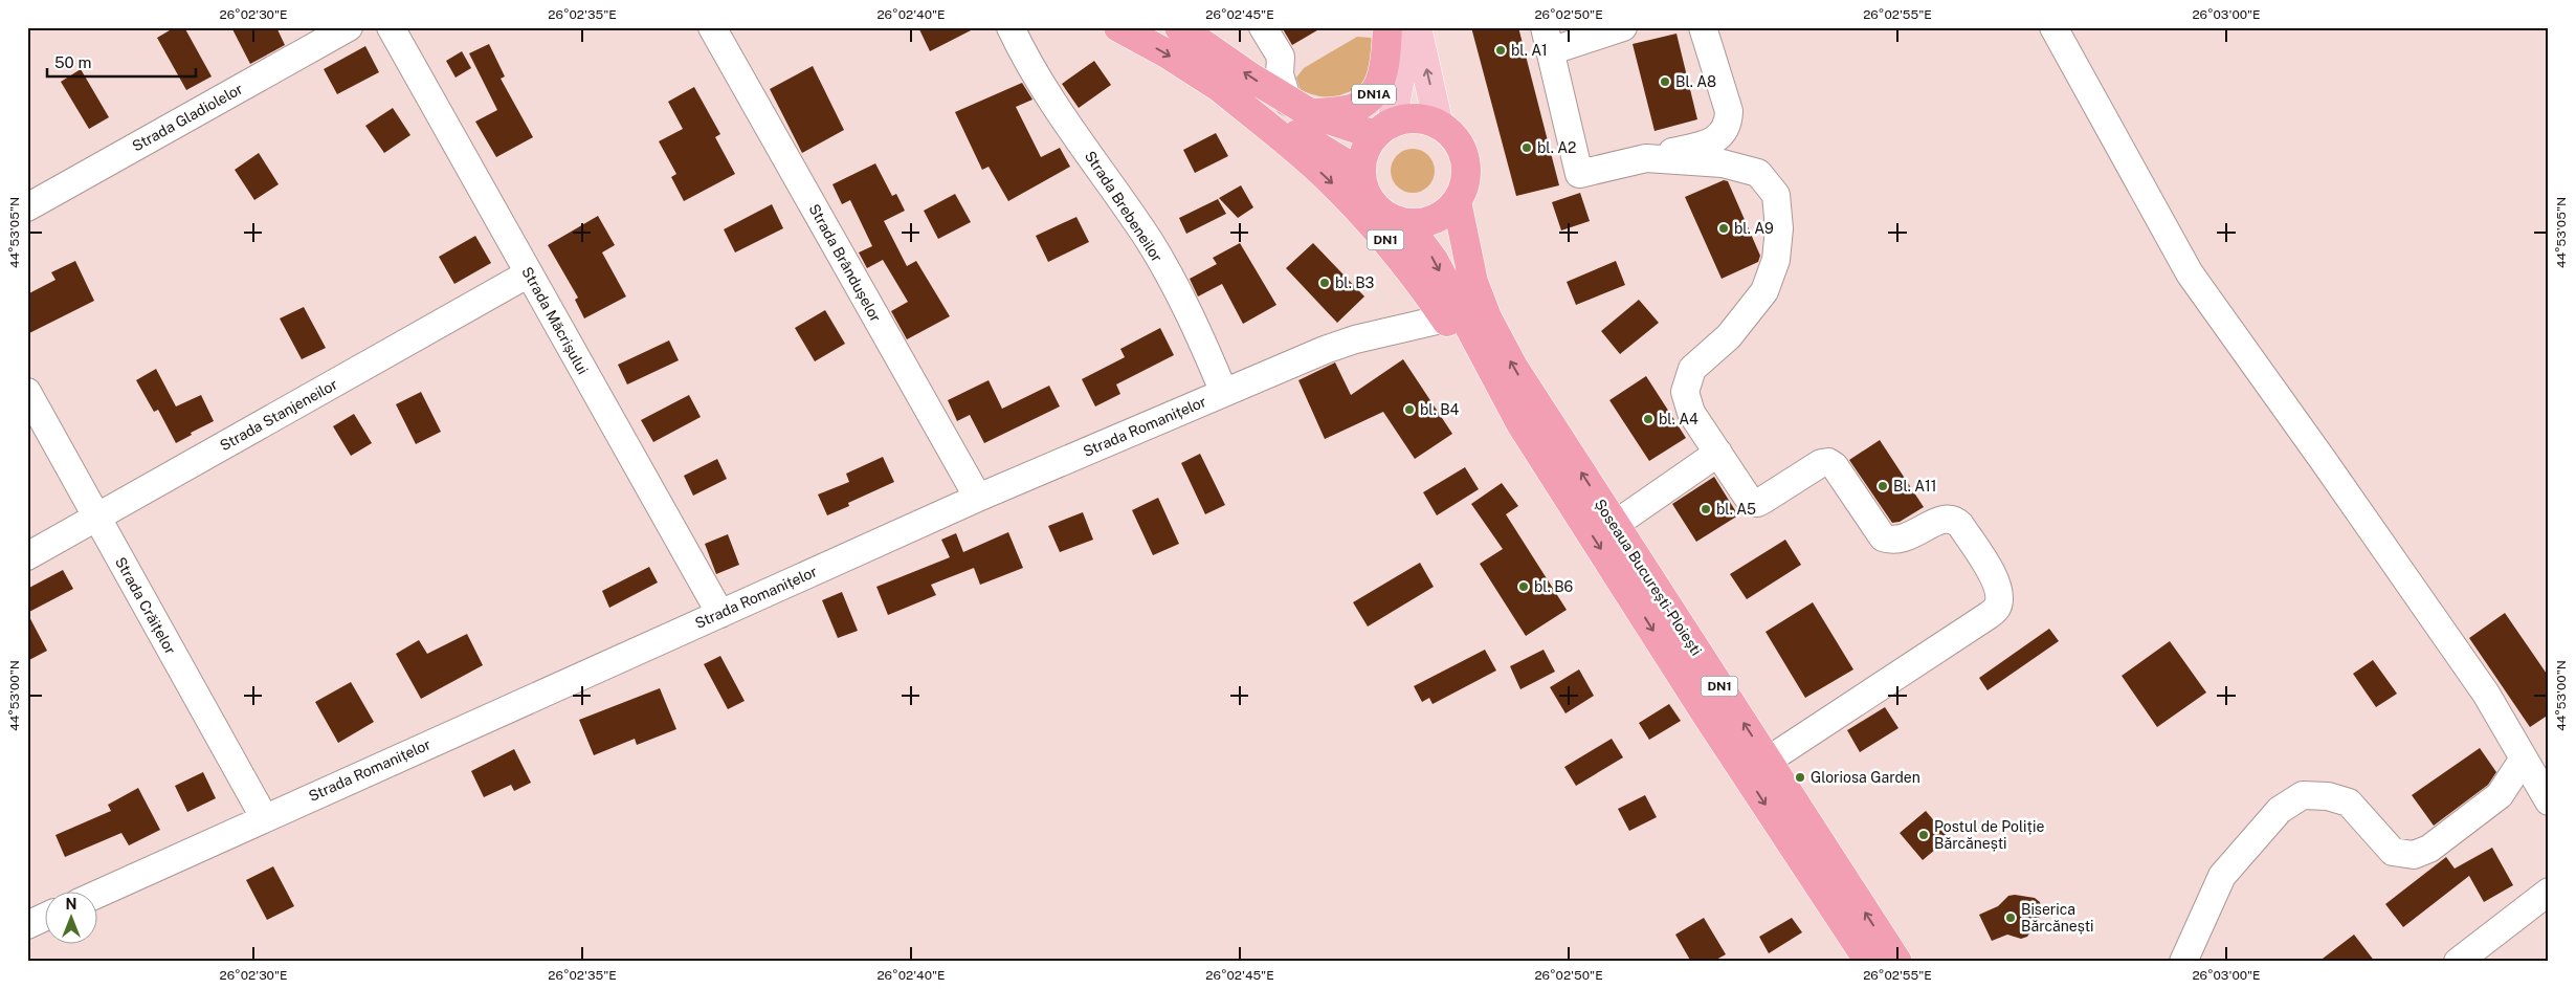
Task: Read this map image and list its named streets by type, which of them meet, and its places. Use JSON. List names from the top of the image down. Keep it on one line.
{"streets":{"highway":["DN1A","DN1","Șoseaua București-Ploiești"],"street":["Strada Gladiolelor","Strada Brebeneilor","Strada Brândușelor","Strada Măcrișului","Strada Stanjeneilor","Strada Romanițelor","Strada Crăițelor"]},"crossings":[["DN1A","DN1"],["DN1A","Șoseaua București-Ploiești"],["Strada Brebeneilor","Strada Romanițelor"],["DN1","Strada Romanițelor"],["DN1","Șoseaua București-Ploiești"],["Strada Brândușelor","Strada Romanițelor"],["Strada Măcrișului","Strada Stanjeneilor"],["Strada Măcrișului","Strada Romanițelor"],["Strada Stanjeneilor","Strada Crăițelor"],["Strada Romanițelor","Strada Crăițelor"]],"places":["bl. A1","Bl. A8","bl. A2","bl. A9","bl. B3","bl. B4","bl. A4","Bl. A11","bl. A5","bl. B6","Gloriosa Garden","Postul de Poliție Bărcănești","Biserica Bărcănești"],"scale_bar":"50 m","north":"top","coordinates":["26°02'30\"E","26°02'35\"E","26°02'40\"E","26°02'45\"E","26°02'50\"E","26°02'55\"E","26°03'00\"E","44°53'05\"N","44°53'00\"N"]}
